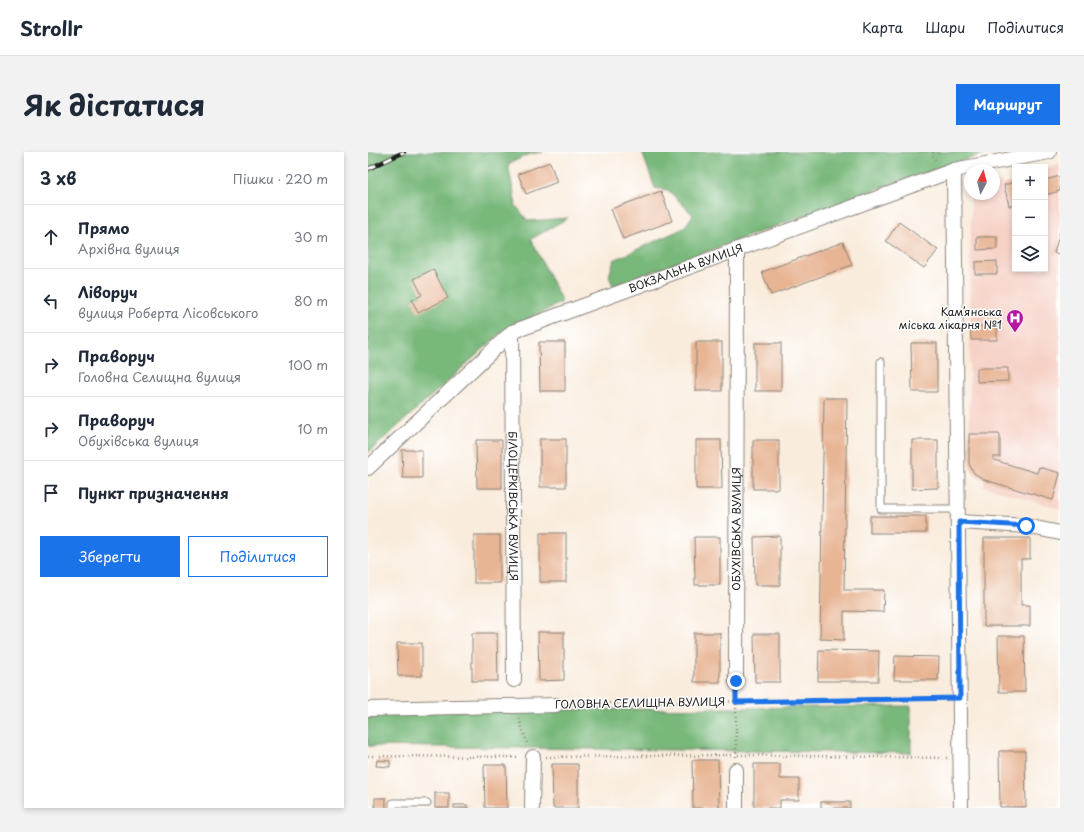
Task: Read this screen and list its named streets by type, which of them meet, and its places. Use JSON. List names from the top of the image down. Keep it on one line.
{"streets":{"street":["ВОКЗАЛЬНА ВУЛИЦЯ","БІЛОЦЕРКІВСЬКА ВУЛИЦЯ","ОБУХІВСЬКА ВУЛИЦЯ","ГОЛОВНА СЕЛИЩНА ВУЛИЦЯ"]},"crossings":[["ВОКЗАЛЬНА ВУЛИЦЯ","БІЛОЦЕРКІВСЬКА ВУЛИЦЯ"],["ВОКЗАЛЬНА ВУЛИЦЯ","ОБУХІВСЬКА ВУЛИЦЯ"]],"places":{"hospital":["Кам’янська міська лікарня №1"]},"north":"top","page":{"header":"Strollr","nav":["Карта","Шари","Поділитися"],"title":"Як дістатися","buttons":["Маршрут",["Зберегти","Поділитися"]],"heading":["3 хв","Пішки · 220 m"],"map_buttons":["+","−"],"list":[["Прямо","Архівна вулиця","30 m"],["Ліворуч","вулиця Роберта Лісовського","80 m"],["Праворуч","Головна Селищна вулиця","100 m"],["Праворуч","Обухівська вулиця","10 m"],"Пункт призначення"]}}
